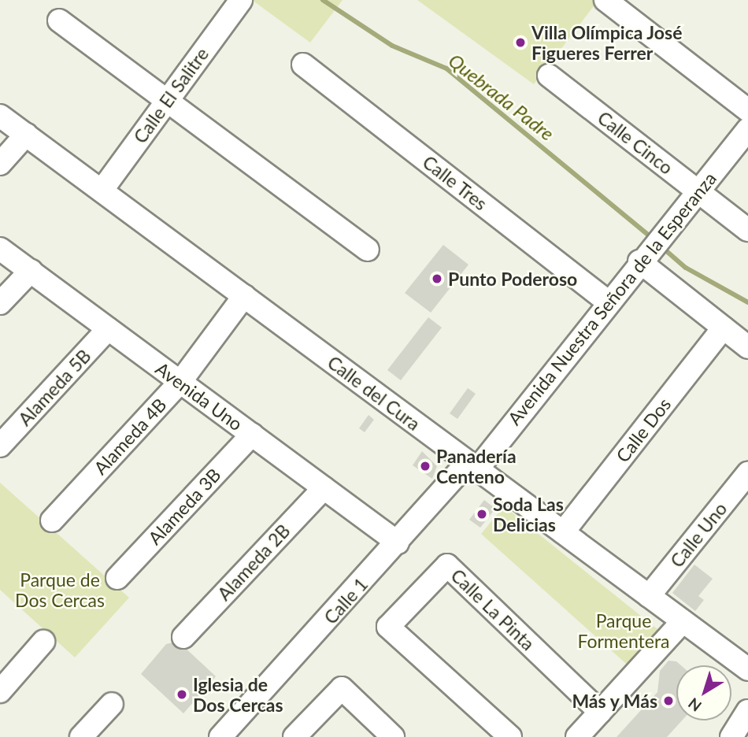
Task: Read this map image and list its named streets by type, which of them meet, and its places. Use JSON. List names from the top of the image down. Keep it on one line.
{"streets":{"street":["Calle El Salitre","Calle Cinco","Calle Tres","Avenida Nuestra Señora de la Esperanza","Alameda 5B","Calle del Cura","Avenida Uno","Calle Dos","Alameda 4B","Alameda 3B","Calle Uno","Alameda 2B","Calle 1","Calle La Pinta"]},"crossings":[["Calle El Salitre","Calle del Cura"],["Calle Cinco","Avenida Nuestra Señora de la Esperanza"],["Calle Tres","Avenida Nuestra Señora de la Esperanza"],["Avenida Nuestra Señora de la Esperanza","Calle del Cura"],["Avenida Nuestra Señora de la Esperanza","Calle 1"],["Alameda 5B","Avenida Uno"],["Calle del Cura","Calle Dos"],["Calle del Cura","Alameda 4B"],["Calle del Cura","Calle Uno"],["Calle del Cura","Calle 1"],["Avenida Uno","Alameda 4B"],["Avenida Uno","Alameda 3B"],["Avenida Uno","Alameda 2B"],["Avenida Uno","Calle 1"]],"water":["Quebrada Padre"],"parks":["Parque de Dos Cercas","Parque Formentera"],"places":["Villa Olímpica José Figueres Ferrer","Punto Poderoso","Panadería Centeno","Soda Las Delicias","Iglesia de Dos Cercas","Más y Más"],"north":"bottom left"}
